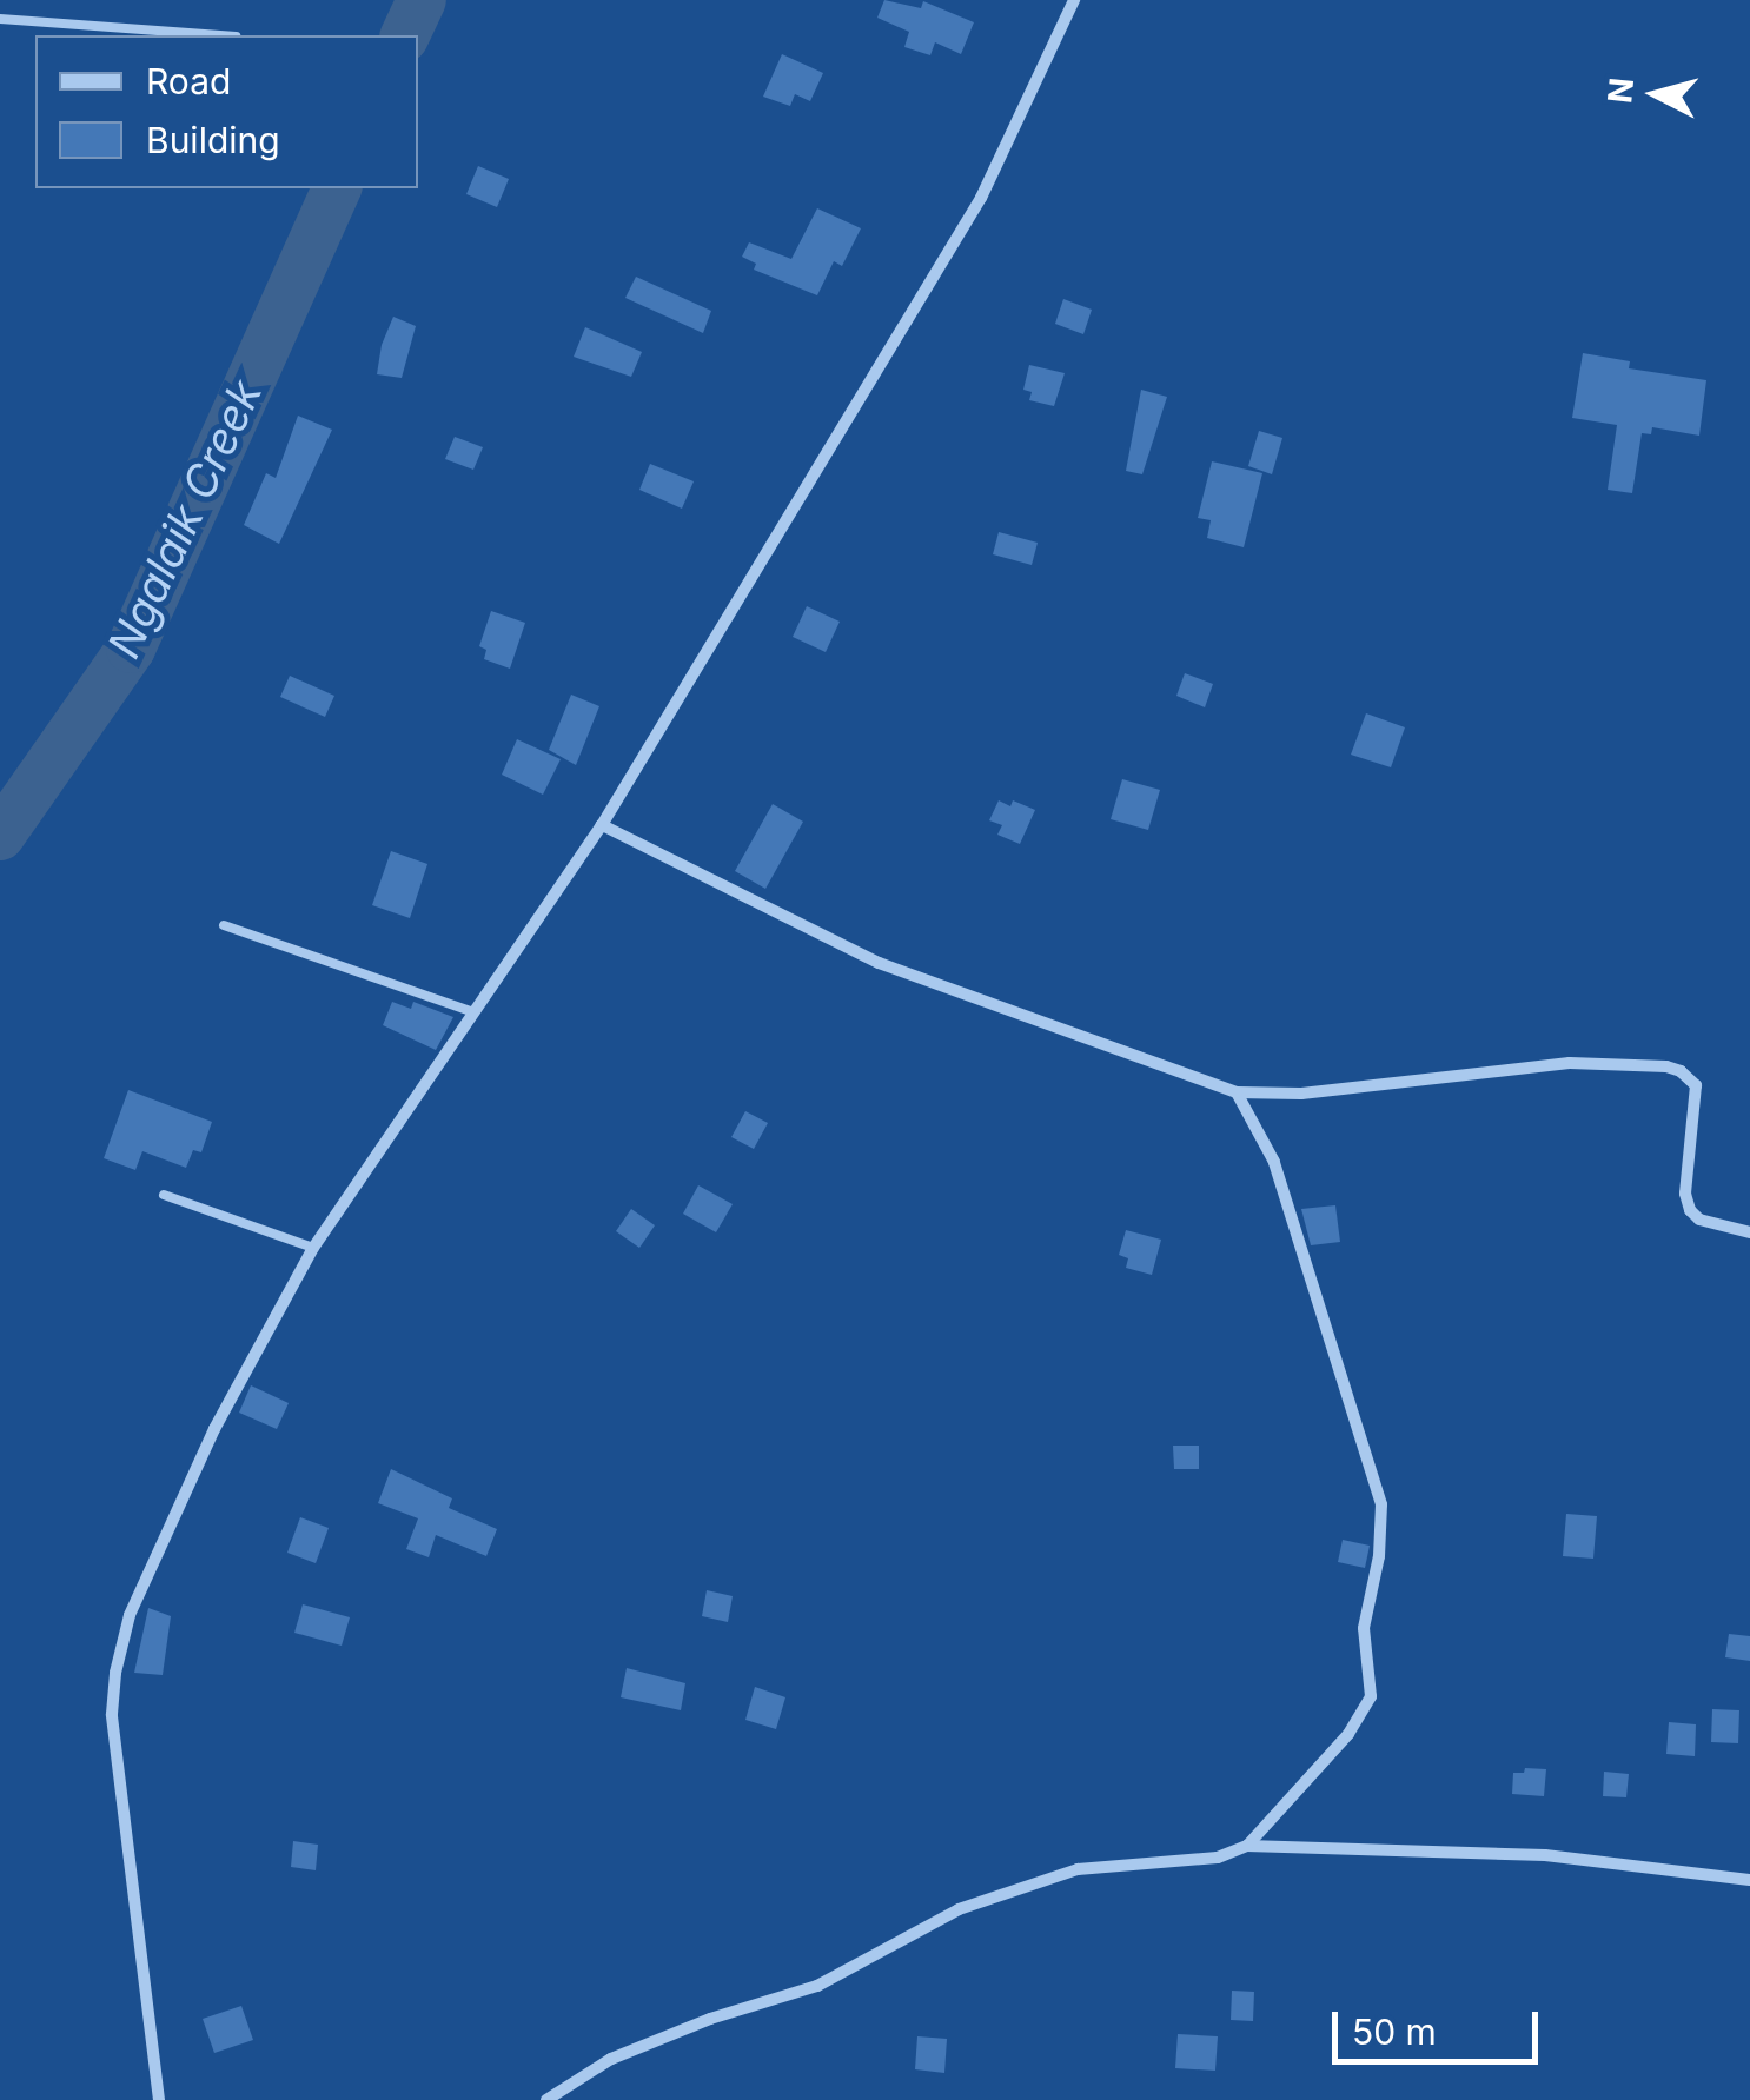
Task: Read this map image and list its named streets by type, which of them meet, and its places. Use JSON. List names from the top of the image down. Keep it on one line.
{"water":["Ngalaik Creek"],"legend":["Road","Building"],"scale_bar":"50 m","north":"left"}
